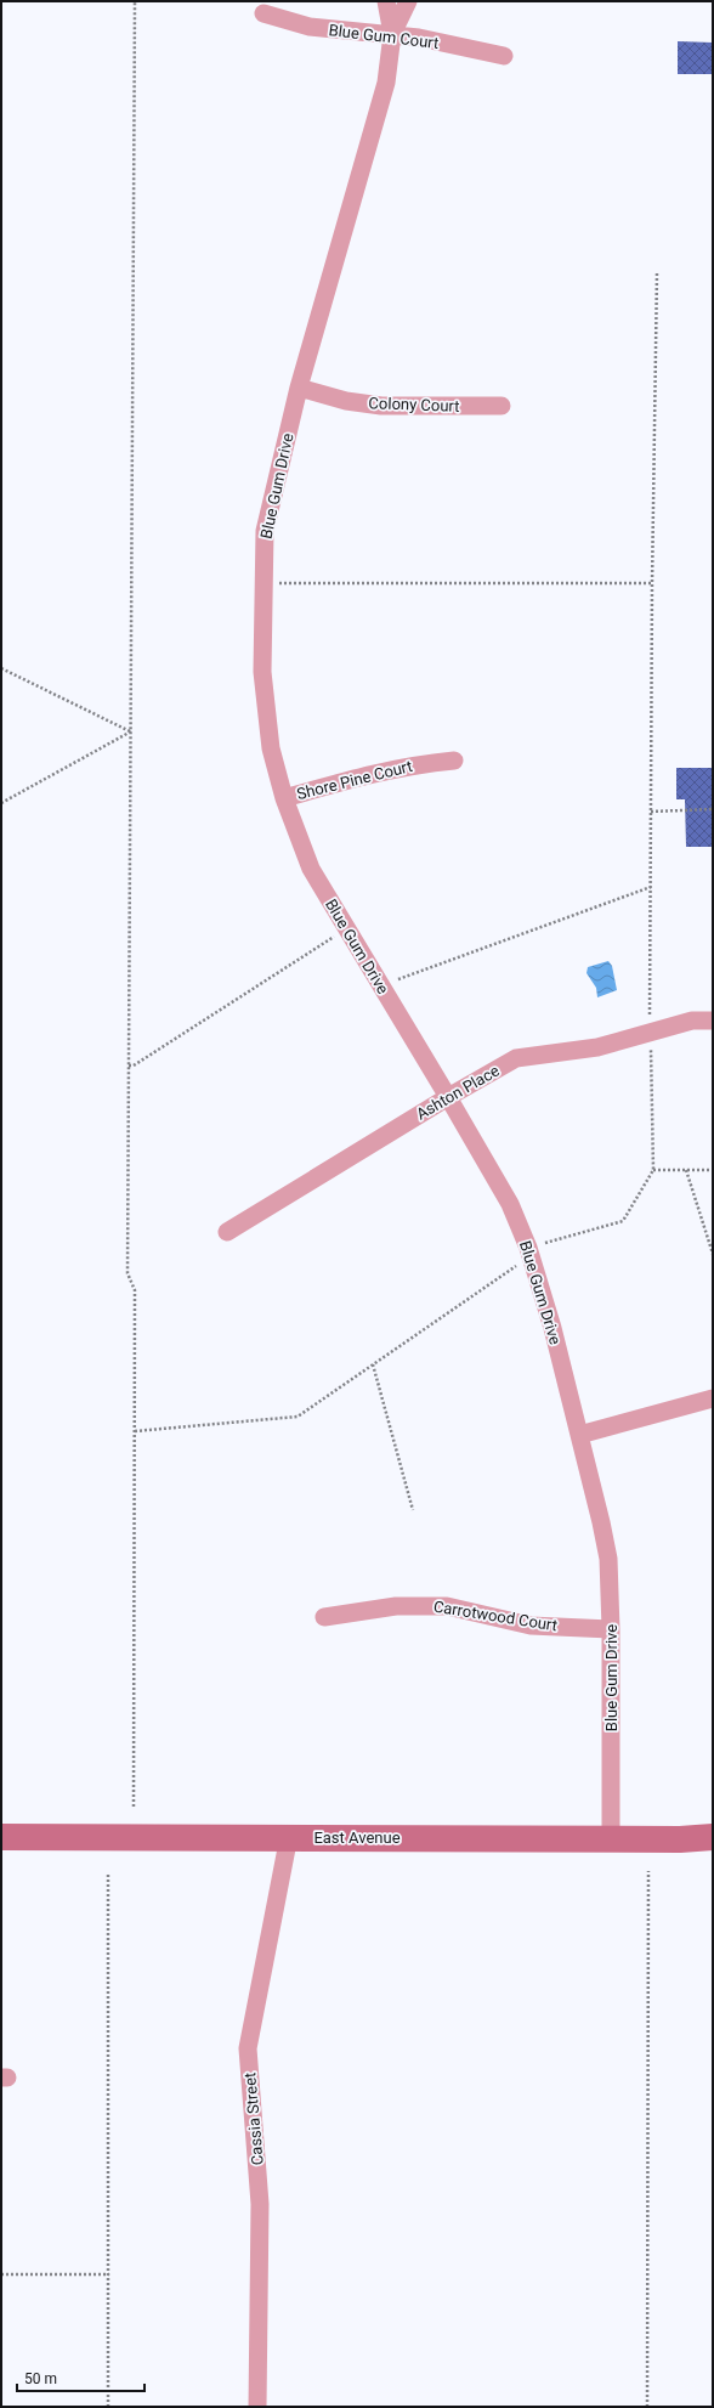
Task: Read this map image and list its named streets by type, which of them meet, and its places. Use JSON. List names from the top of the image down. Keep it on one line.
{"streets":{"main road":["East Avenue"],"street":["Blue Gum Court","Colony Court","Blue Gum Drive","Shore Pine Court","Ashton Place","Carrotwood Court","Cassia Street"]},"crossings":[["Blue Gum Court","Blue Gum Drive"],["Colony Court","Blue Gum Drive"],["Blue Gum Drive","Shore Pine Court"],["Blue Gum Drive","Ashton Place"],["Blue Gum Drive","Carrotwood Court"],["Blue Gum Drive","East Avenue"],["East Avenue","Cassia Street"]],"scale_bar":"50 m"}
